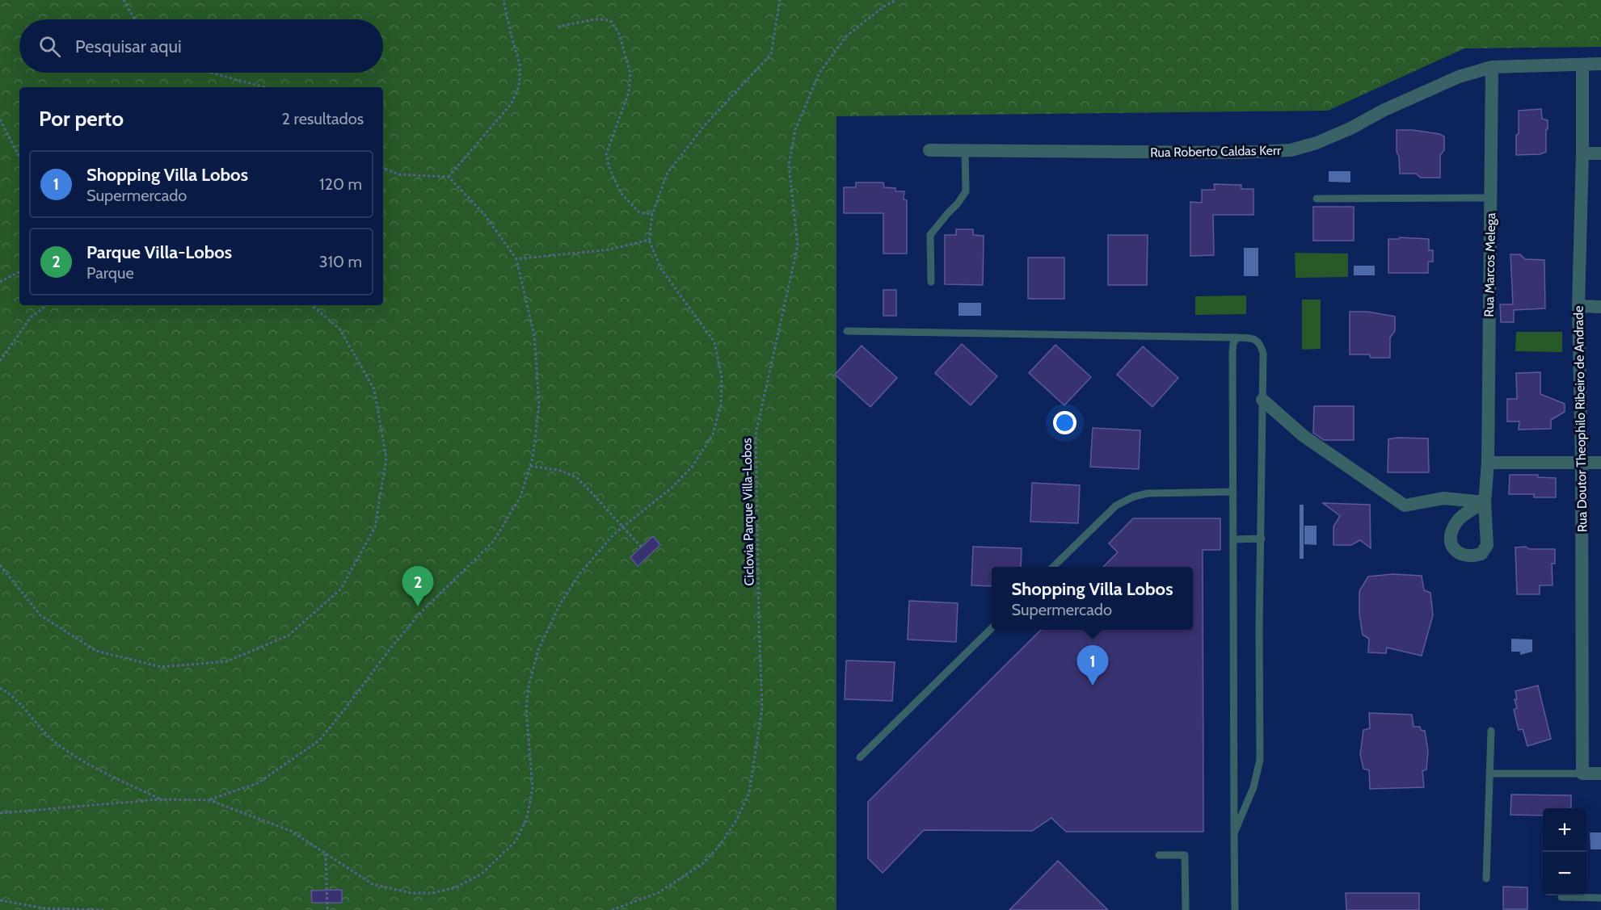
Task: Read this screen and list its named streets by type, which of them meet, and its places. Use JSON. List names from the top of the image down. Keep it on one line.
{"streets":{"street":["Rua Roberto Caldas Kerr","Rua Marcos Melega","Rua Doutor Theophilo Ribeiro de Andrade"],"path":["Ciclovia Parque Villa-Lobos"]},"crossings":[["Rua Roberto Caldas Kerr","Rua Marcos Melega"],["Rua Roberto Caldas Kerr","Rua Doutor Theophilo Ribeiro de Andrade"]],"page":{"search":"Pesquisar aqui","heading":["Por perto","2 resultados"],"list":[{"mark":"1","name":"Shopping Villa Lobos","note":"Supermercado","value":"120 m"},{"mark":"2","name":"Parque Villa-Lobos","note":"Parque","value":"310 m"}],"pins":["2","1"],"popup":["Shopping Villa Lobos","Supermercado"],"map_buttons":["+","−"]}}
